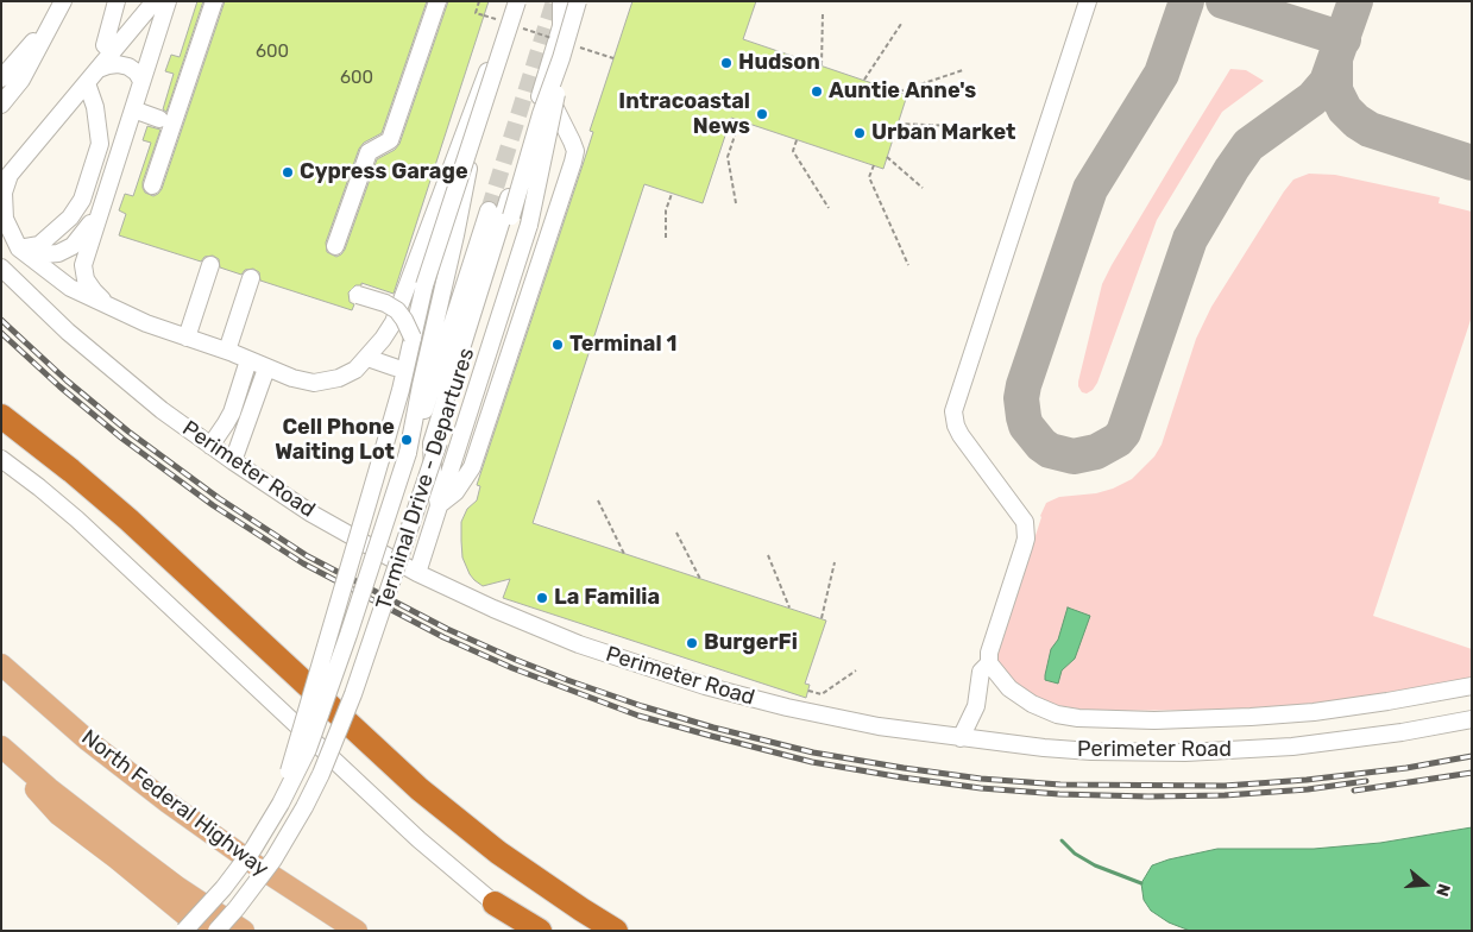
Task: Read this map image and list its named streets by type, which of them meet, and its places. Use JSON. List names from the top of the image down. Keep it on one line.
{"streets":{"main road":["North Federal Highway"],"street":["Perimeter Road","Terminal Drive - Departures"]},"places":["Hudson","Auntie Anne's","Intracoastal News","Urban Market","Cypress Garage","Terminal 1","Cell Phone Waiting Lot","La Familia","BurgerFi"],"house_numbers":["600","600"],"north":"right"}
